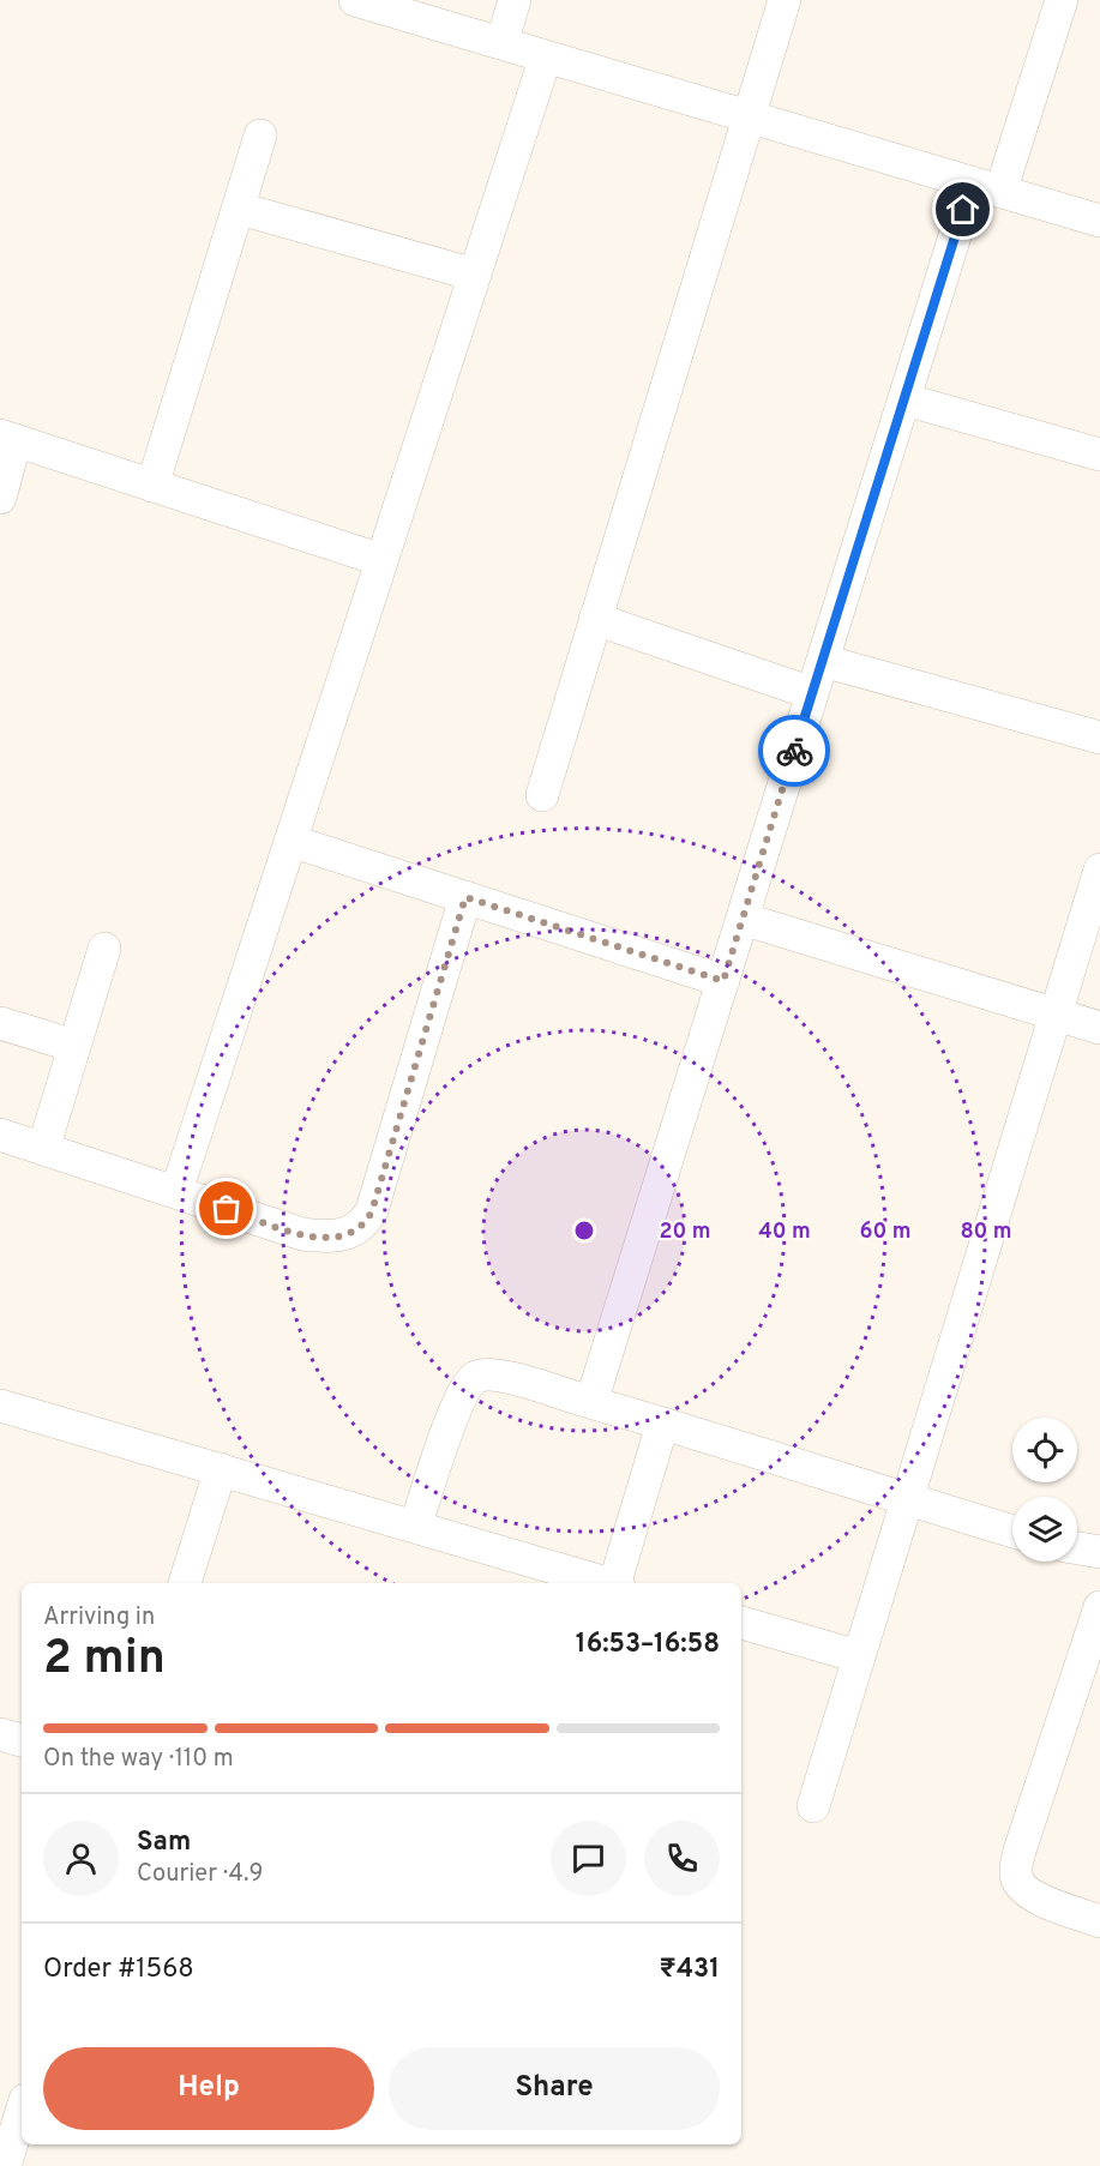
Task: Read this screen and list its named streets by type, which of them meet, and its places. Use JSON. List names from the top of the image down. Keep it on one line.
{"page":{"heading":["2 min","Arriving in","16:53–16:58"],"panel":["Sam","Courier · 4.9","Order #1568","₹431"],"bar":"On the way · 110 m","buttons":["Help","Share"]},"rings":["20 m","40 m","60 m","80 m"]}
